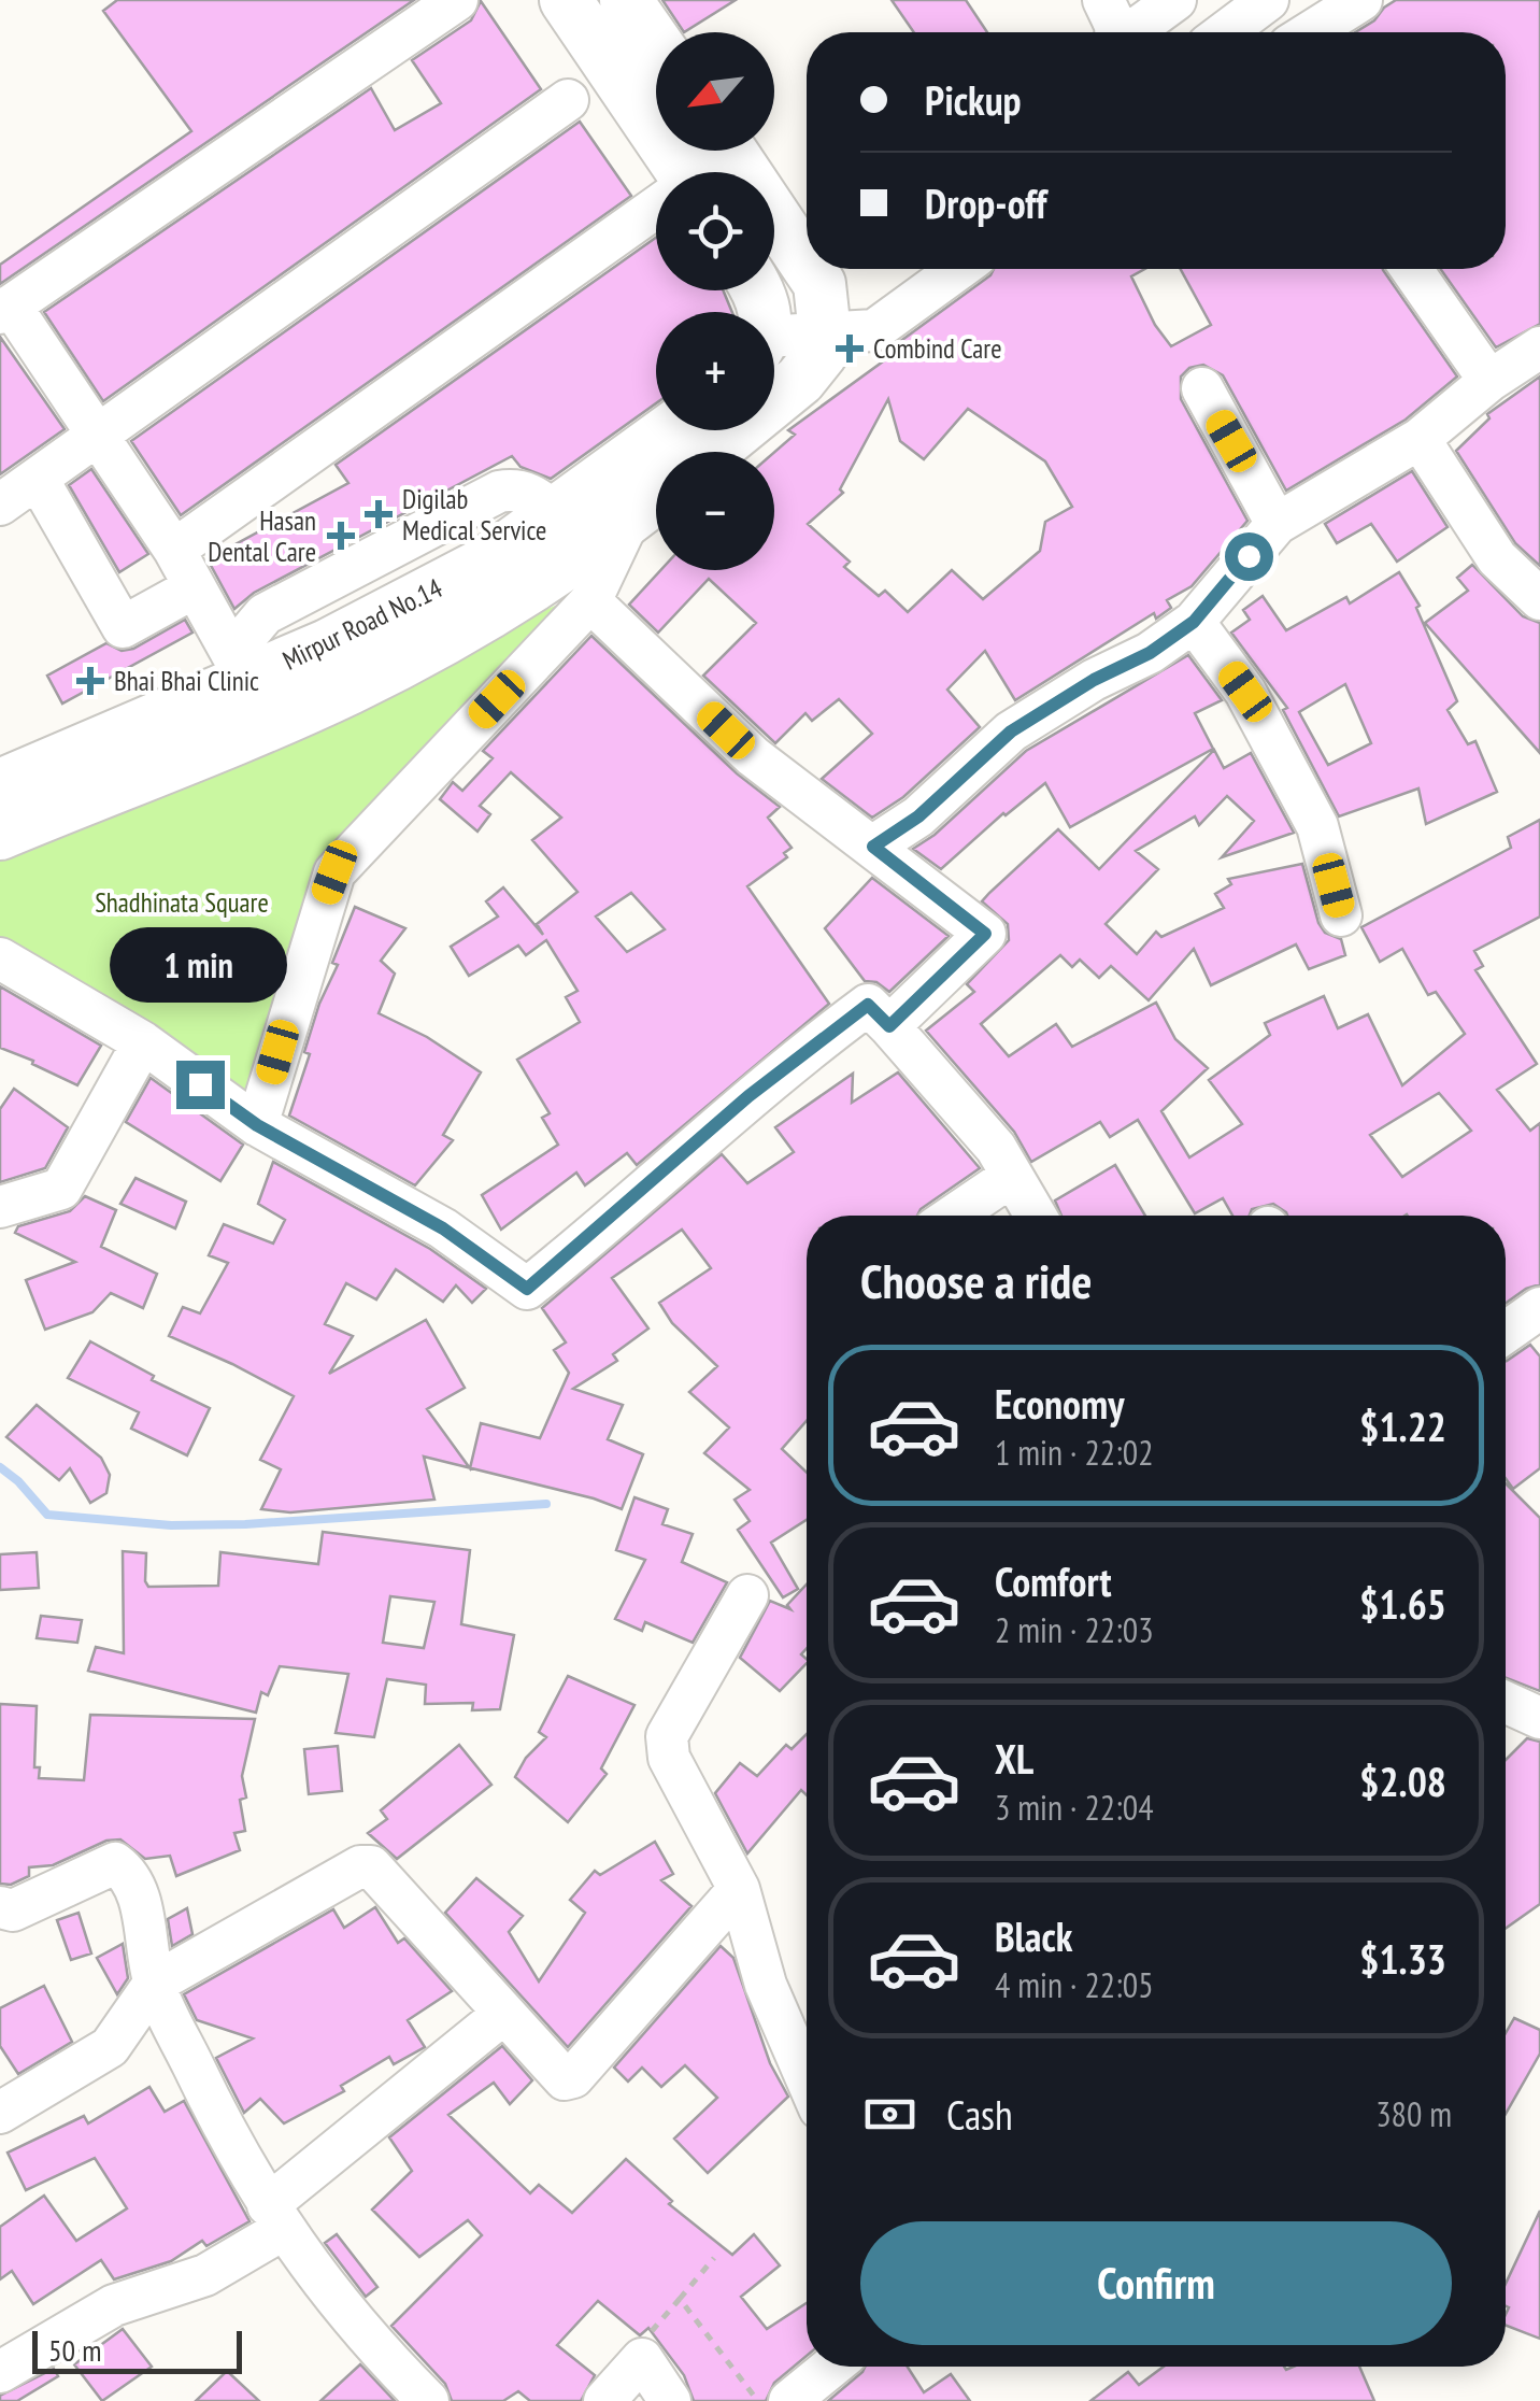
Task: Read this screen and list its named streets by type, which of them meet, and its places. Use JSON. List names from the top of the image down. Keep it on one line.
{"streets":{"main road":["Mirpur Road No.14"]},"parks":["Shadhinata Square"],"places":{"health":["Combind Care","Digilab Medical Service","Hasan Dental Care","Bhai Bhai Clinic"]},"scale_bar":"50 m","north":"bottom left","page":{"map_buttons":["+","−"],"banner":["Pickup","Drop-off"],"bubble":"1 min","heading":"Choose a ride","list":[{"name":"Economy","note":"1 min · 22:02","value":"$1.22"},{"name":"Comfort","note":"2 min · 22:03","value":"$1.65"},{"name":"XL","note":"3 min · 22:04","value":"$2.08"},{"name":"Black","note":"4 min · 22:05","value":"$1.33"}],"pay":["Cash","380 m"],"buttons":"Confirm","scale":"50 m"}}
